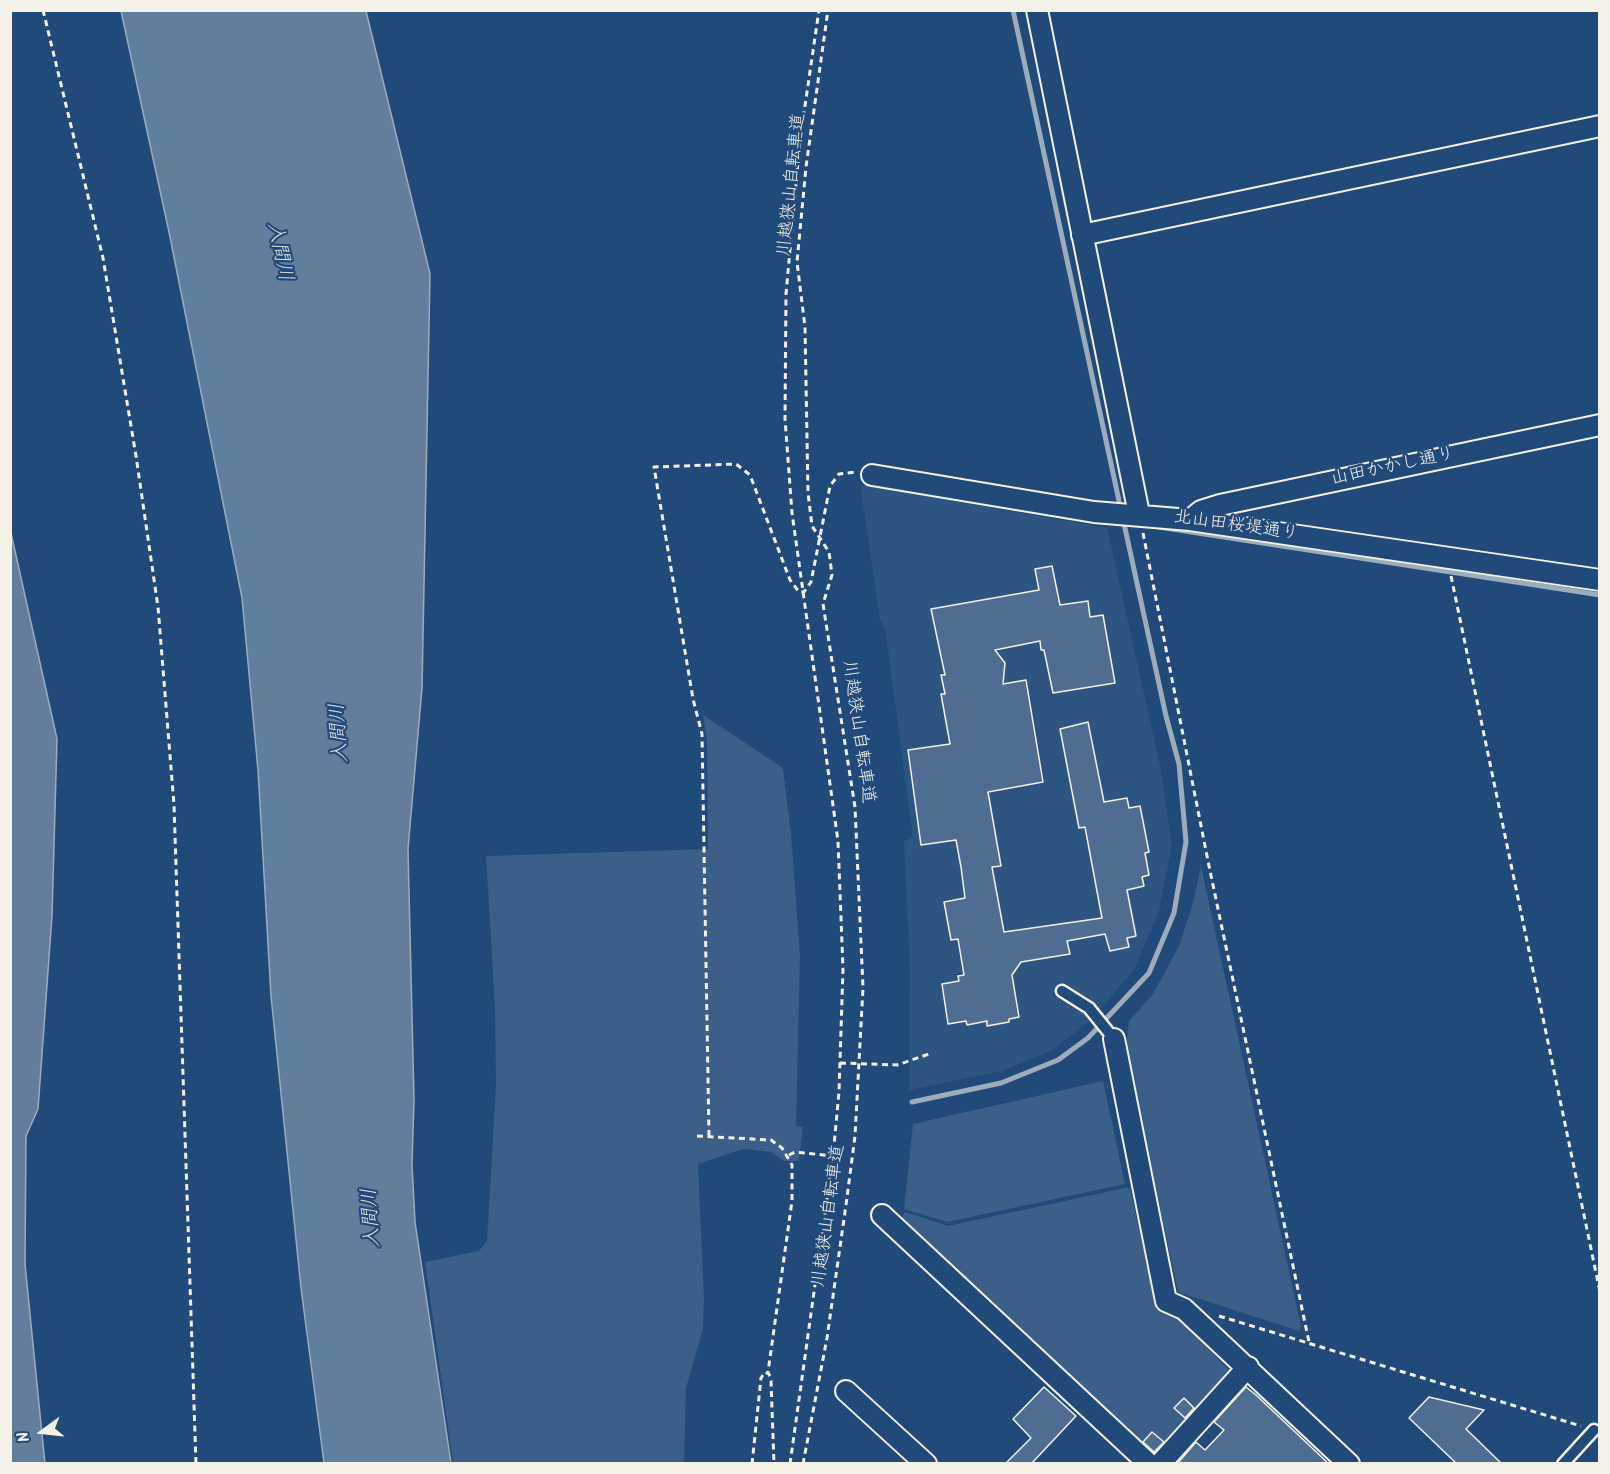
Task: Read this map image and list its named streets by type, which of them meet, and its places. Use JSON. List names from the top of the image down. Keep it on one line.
{"streets":{"street":["山田かかし通り","北山田桜堤通り"],"path":["川越狭山自転車道"]},"crossings":[["山田かかし通り","北山田桜堤通り"]],"water":["入間川"],"north":"left"}
